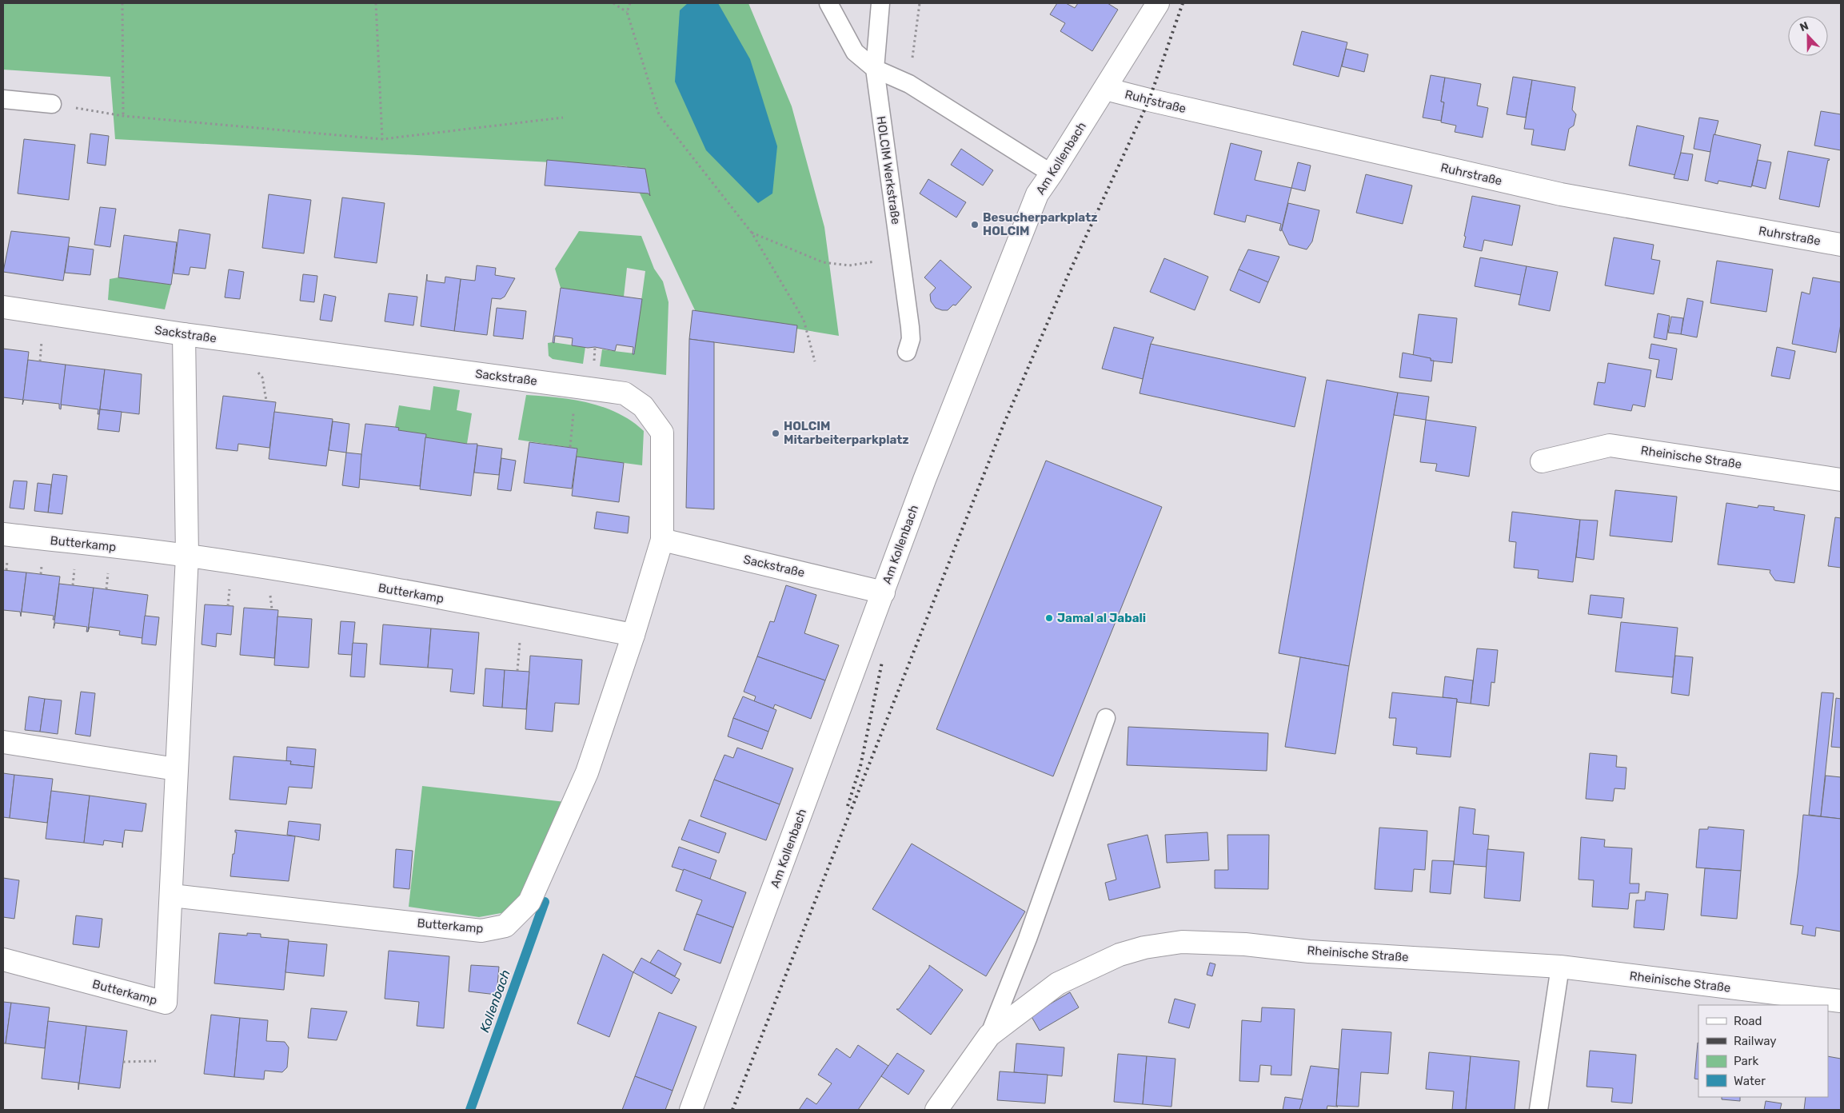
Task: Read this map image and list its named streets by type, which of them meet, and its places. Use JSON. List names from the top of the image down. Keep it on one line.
{"streets":{"street":["Ruhrstraße","Am Kollenbach","Sackstraße","Rheinische Straße","Butterkamp"],"lane":["HOLCIM Werkstraße"]},"crossings":[["Ruhrstraße","Am Kollenbach"],["Am Kollenbach","Sackstraße"],["Sackstraße","Butterkamp"]],"water":["Kollenbach"],"places":["Besucherparkplatz HOLCIM","HOLCIM Mitarbeiterparkplatz","Jamal al Jabali"],"legend":["Road","Railway","Park","Water"],"north":"top"}
